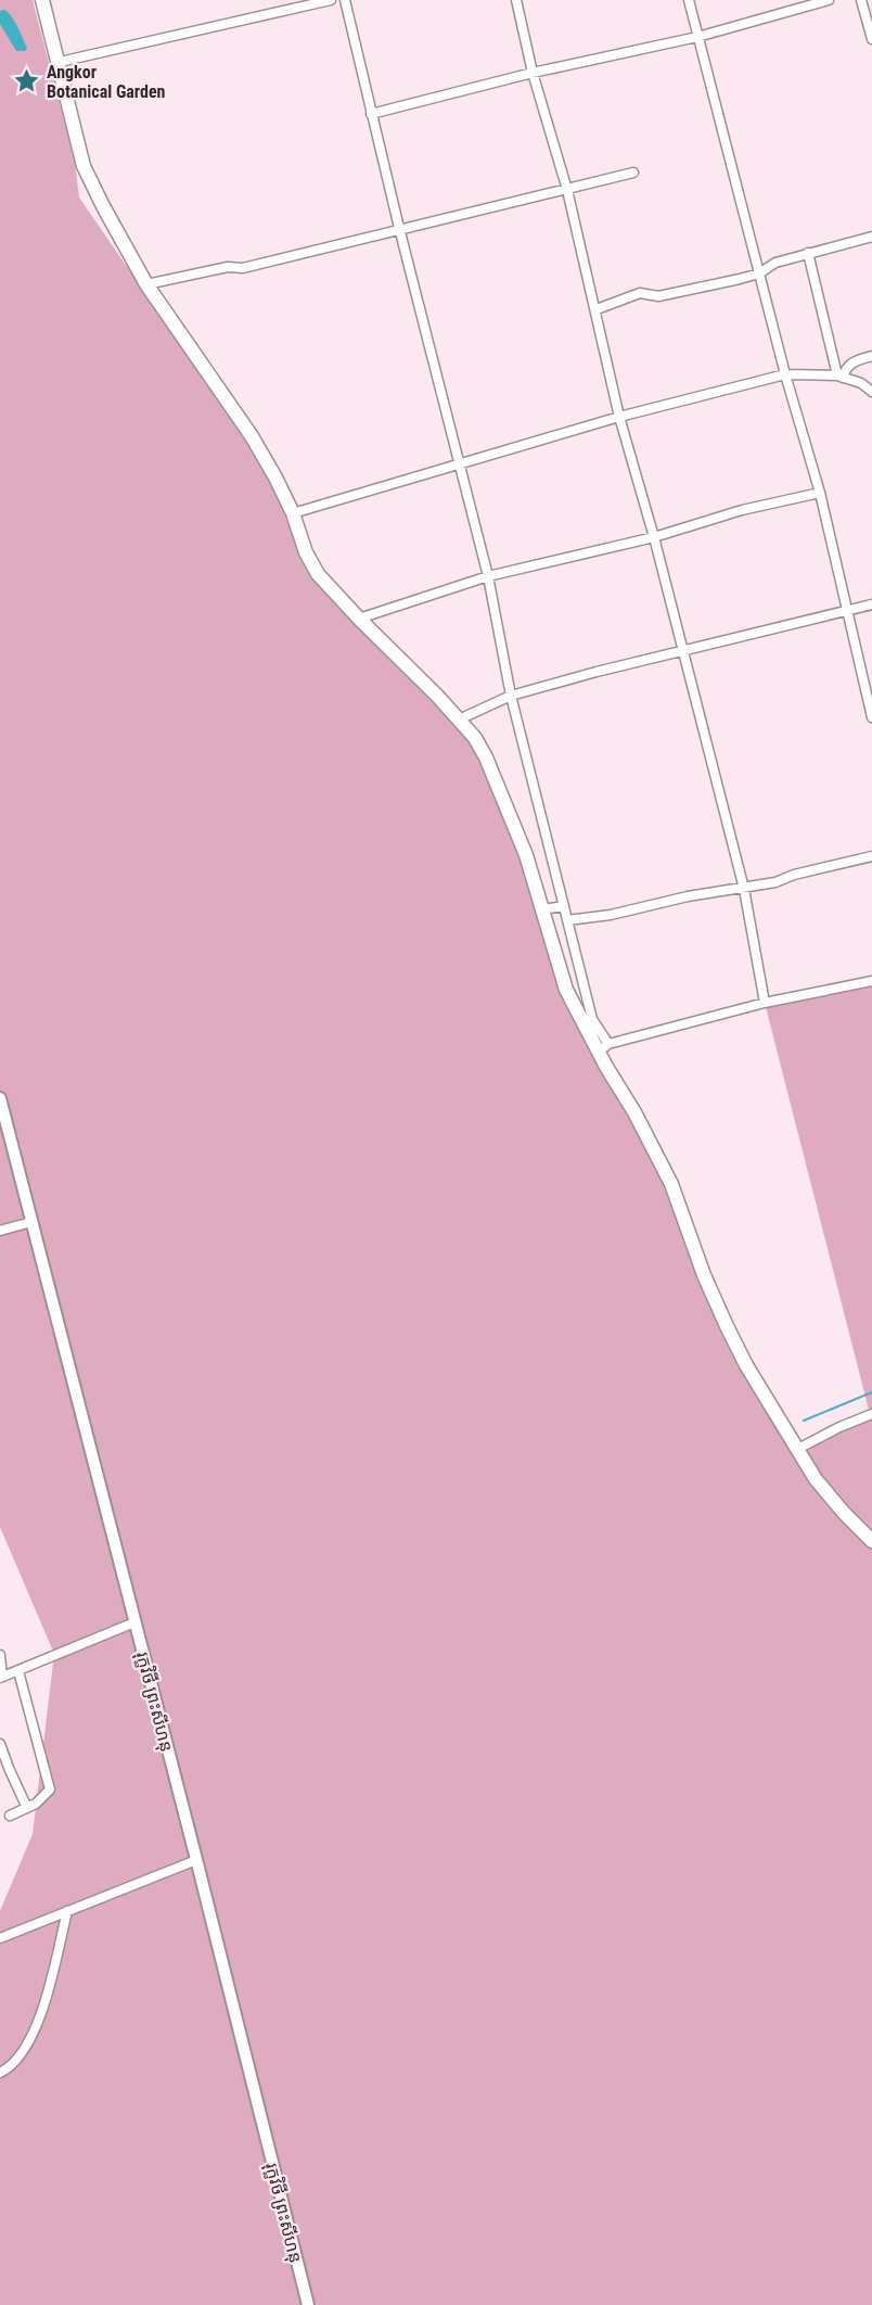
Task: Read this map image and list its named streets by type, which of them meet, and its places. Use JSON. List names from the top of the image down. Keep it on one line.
{"streets":{"street":["រុក្ខវិថី ព្រះសីហនុ"]},"places":{"place":["Angkor Botanical Garden"]}}
